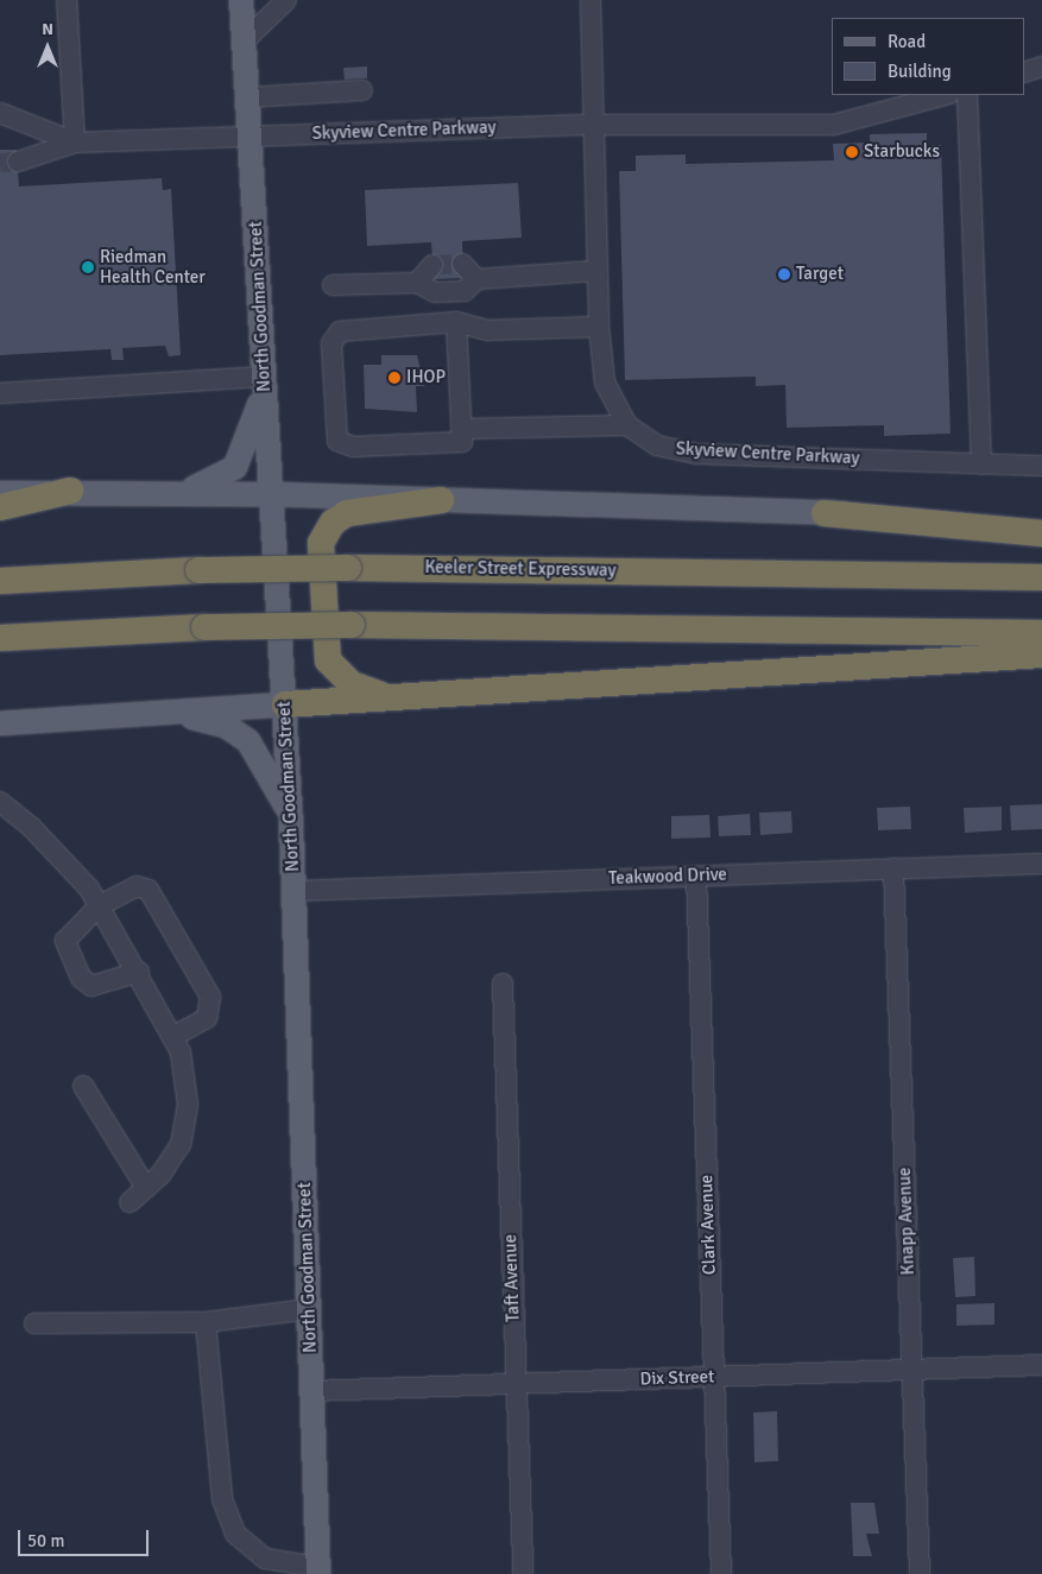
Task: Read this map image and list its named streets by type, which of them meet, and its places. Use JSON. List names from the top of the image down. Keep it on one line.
{"streets":{"highway":["Keeler Street Expressway"],"main road":["North Goodman Street"],"street":["Skyview Centre Parkway","Teakwood Drive","Knapp Avenue","Clark Avenue","Taft Avenue","Dix Street"]},"crossings":[["Skyview Centre Parkway","North Goodman Street"],["North Goodman Street","Teakwood Drive"],["North Goodman Street","Dix Street"],["Teakwood Drive","Knapp Avenue"],["Teakwood Drive","Clark Avenue"],["Knapp Avenue","Dix Street"],["Clark Avenue","Dix Street"],["Taft Avenue","Dix Street"]],"places":["Starbucks","Riedman Health Center","Target","IHOP"],"legend":["Road","Building"],"scale_bar":"50 m","north":"top"}
